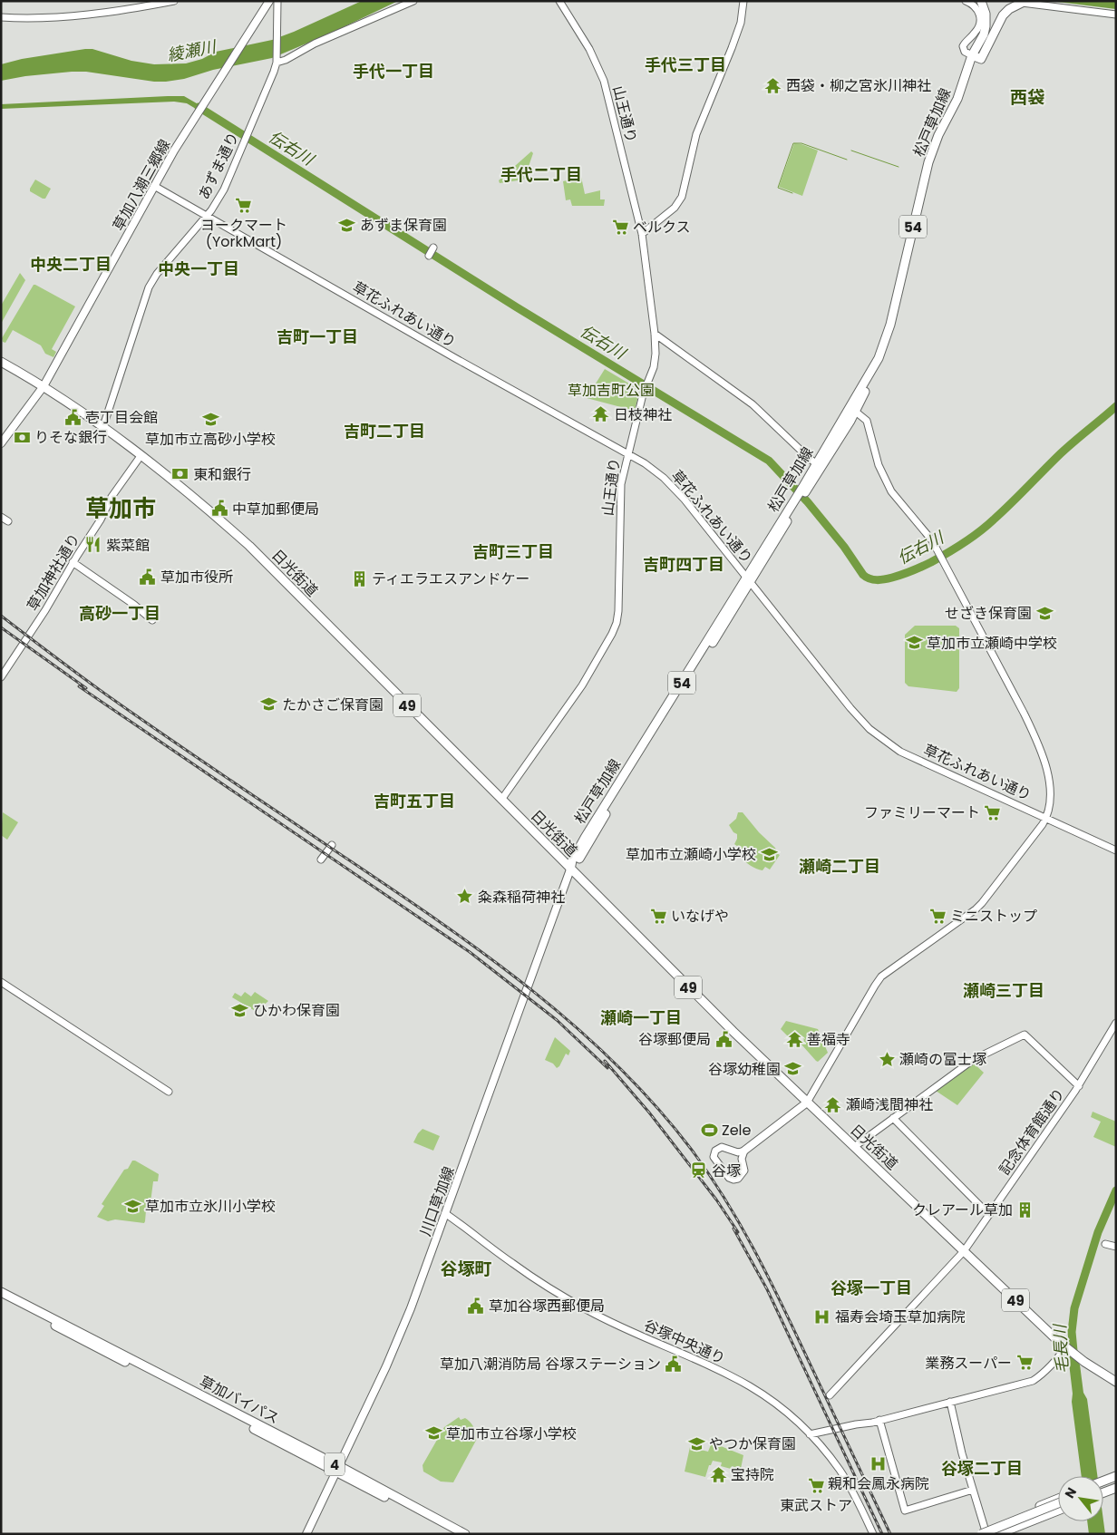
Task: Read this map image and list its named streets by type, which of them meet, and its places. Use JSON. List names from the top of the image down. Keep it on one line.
{"streets":{"main road":["松戸草加線","草加八潮三郷線","54","日光街道","49","川口草加線","草加バイパス","4"],"street":["山王通り","あずま通り","草花ふれあい通り","草加神社通り","記念体育館通り","谷塚中央通り"]},"crossings":[["山王通り","草花ふれあい通り"],["山王通り","日光街道"],["松戸草加線","草花ふれあい通り"],["松戸草加線","日光街道"],["松戸草加線","川口草加線"],["あずま通り","草花ふれあい通り"],["あずま通り","日光街道"],["草加八潮三郷線","草花ふれあい通り"],["草加八潮三郷線","日光街道"],["草加神社通り","日光街道"],["日光街道","49"],["日光街道","記念体育館通り"],["日光街道","川口草加線"],["川口草加線","谷塚中央通り"],["川口草加線","草加バイパス"]],"districts":["手代三丁目","手代一丁目","西袋","手代二丁目","中央二丁目","中央一丁目","吉町一丁目","吉町二丁目","草加市","吉町三丁目","吉町四丁目","高砂一丁目","吉町五丁目","瀬崎二丁目","瀬崎三丁目","瀬崎一丁目","谷塚町","谷塚一丁目","谷塚二丁目"],"water":["綾瀬川","伝右川","毛長川"],"parks":["草加吉町公園"],"places":{"temple":["西袋・柳之宮氷川神社","日枝神社","善福寺","瀬崎浅間神社","宝持院"],"supermarket":["ヨークマート (YorkMart)","ベルクス","ファミリーマート","いなげや","ミニストップ","業務スーパー","東武ストア"],"school or university":["あずま保育園","草加市立高砂小学校","せざき保育園","草加市立瀬崎中学校","たかさご保育園","草加市立瀬崎小学校","ひかわ保育園","谷塚幼稚園","草加市立氷川小学校","草加市立谷塚小学校","やつか保育園"],"public building":["壱丁目会館","中草加郵便局","草加市役所","谷塚郵便局","草加谷塚西郵便局","草加八潮消防局 谷塚ステーション"],"bank":["りそな銀行","東和銀行"],"restaurant":["紫菜館"],"building":["ティエラエスアンドケー","クレアール草加"],"place":["粂森稲荷神社","瀬崎の富士塚"],"sports":["Zele"],"station":["谷塚"],"hospital":["福寿会埼玉草加病院","親和会鳳永病院"]},"north":"top left"}
